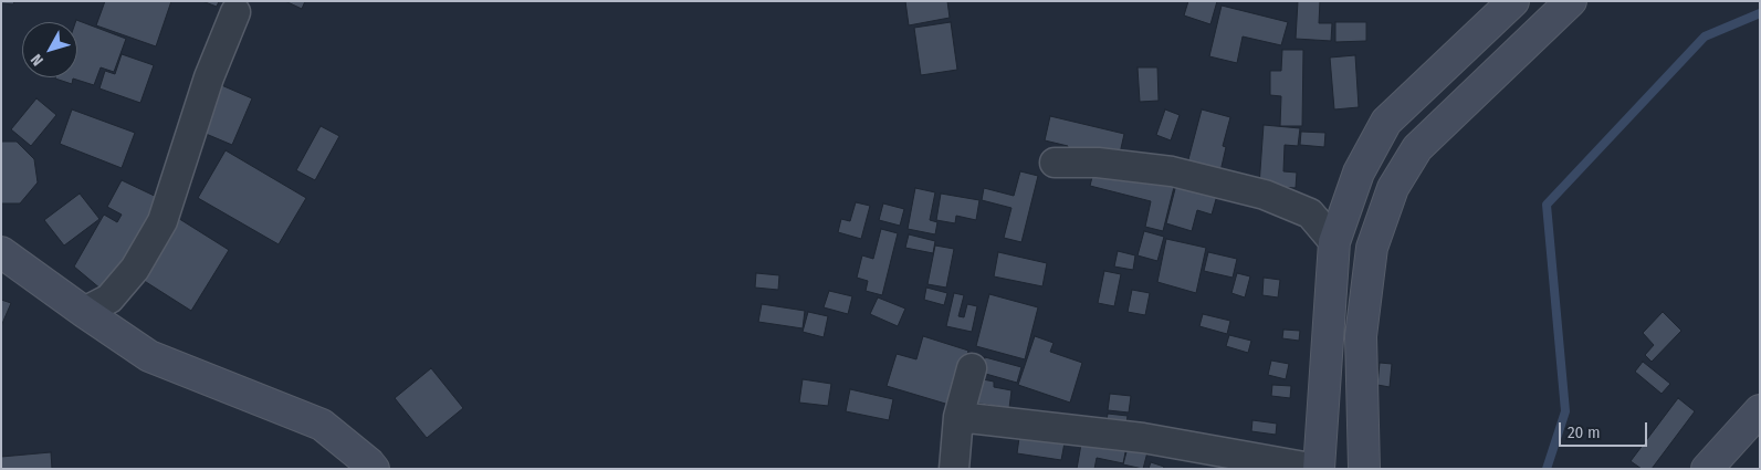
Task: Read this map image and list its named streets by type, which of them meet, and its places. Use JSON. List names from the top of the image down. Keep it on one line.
{"scale_bar":"20 m","north":"bottom left"}
